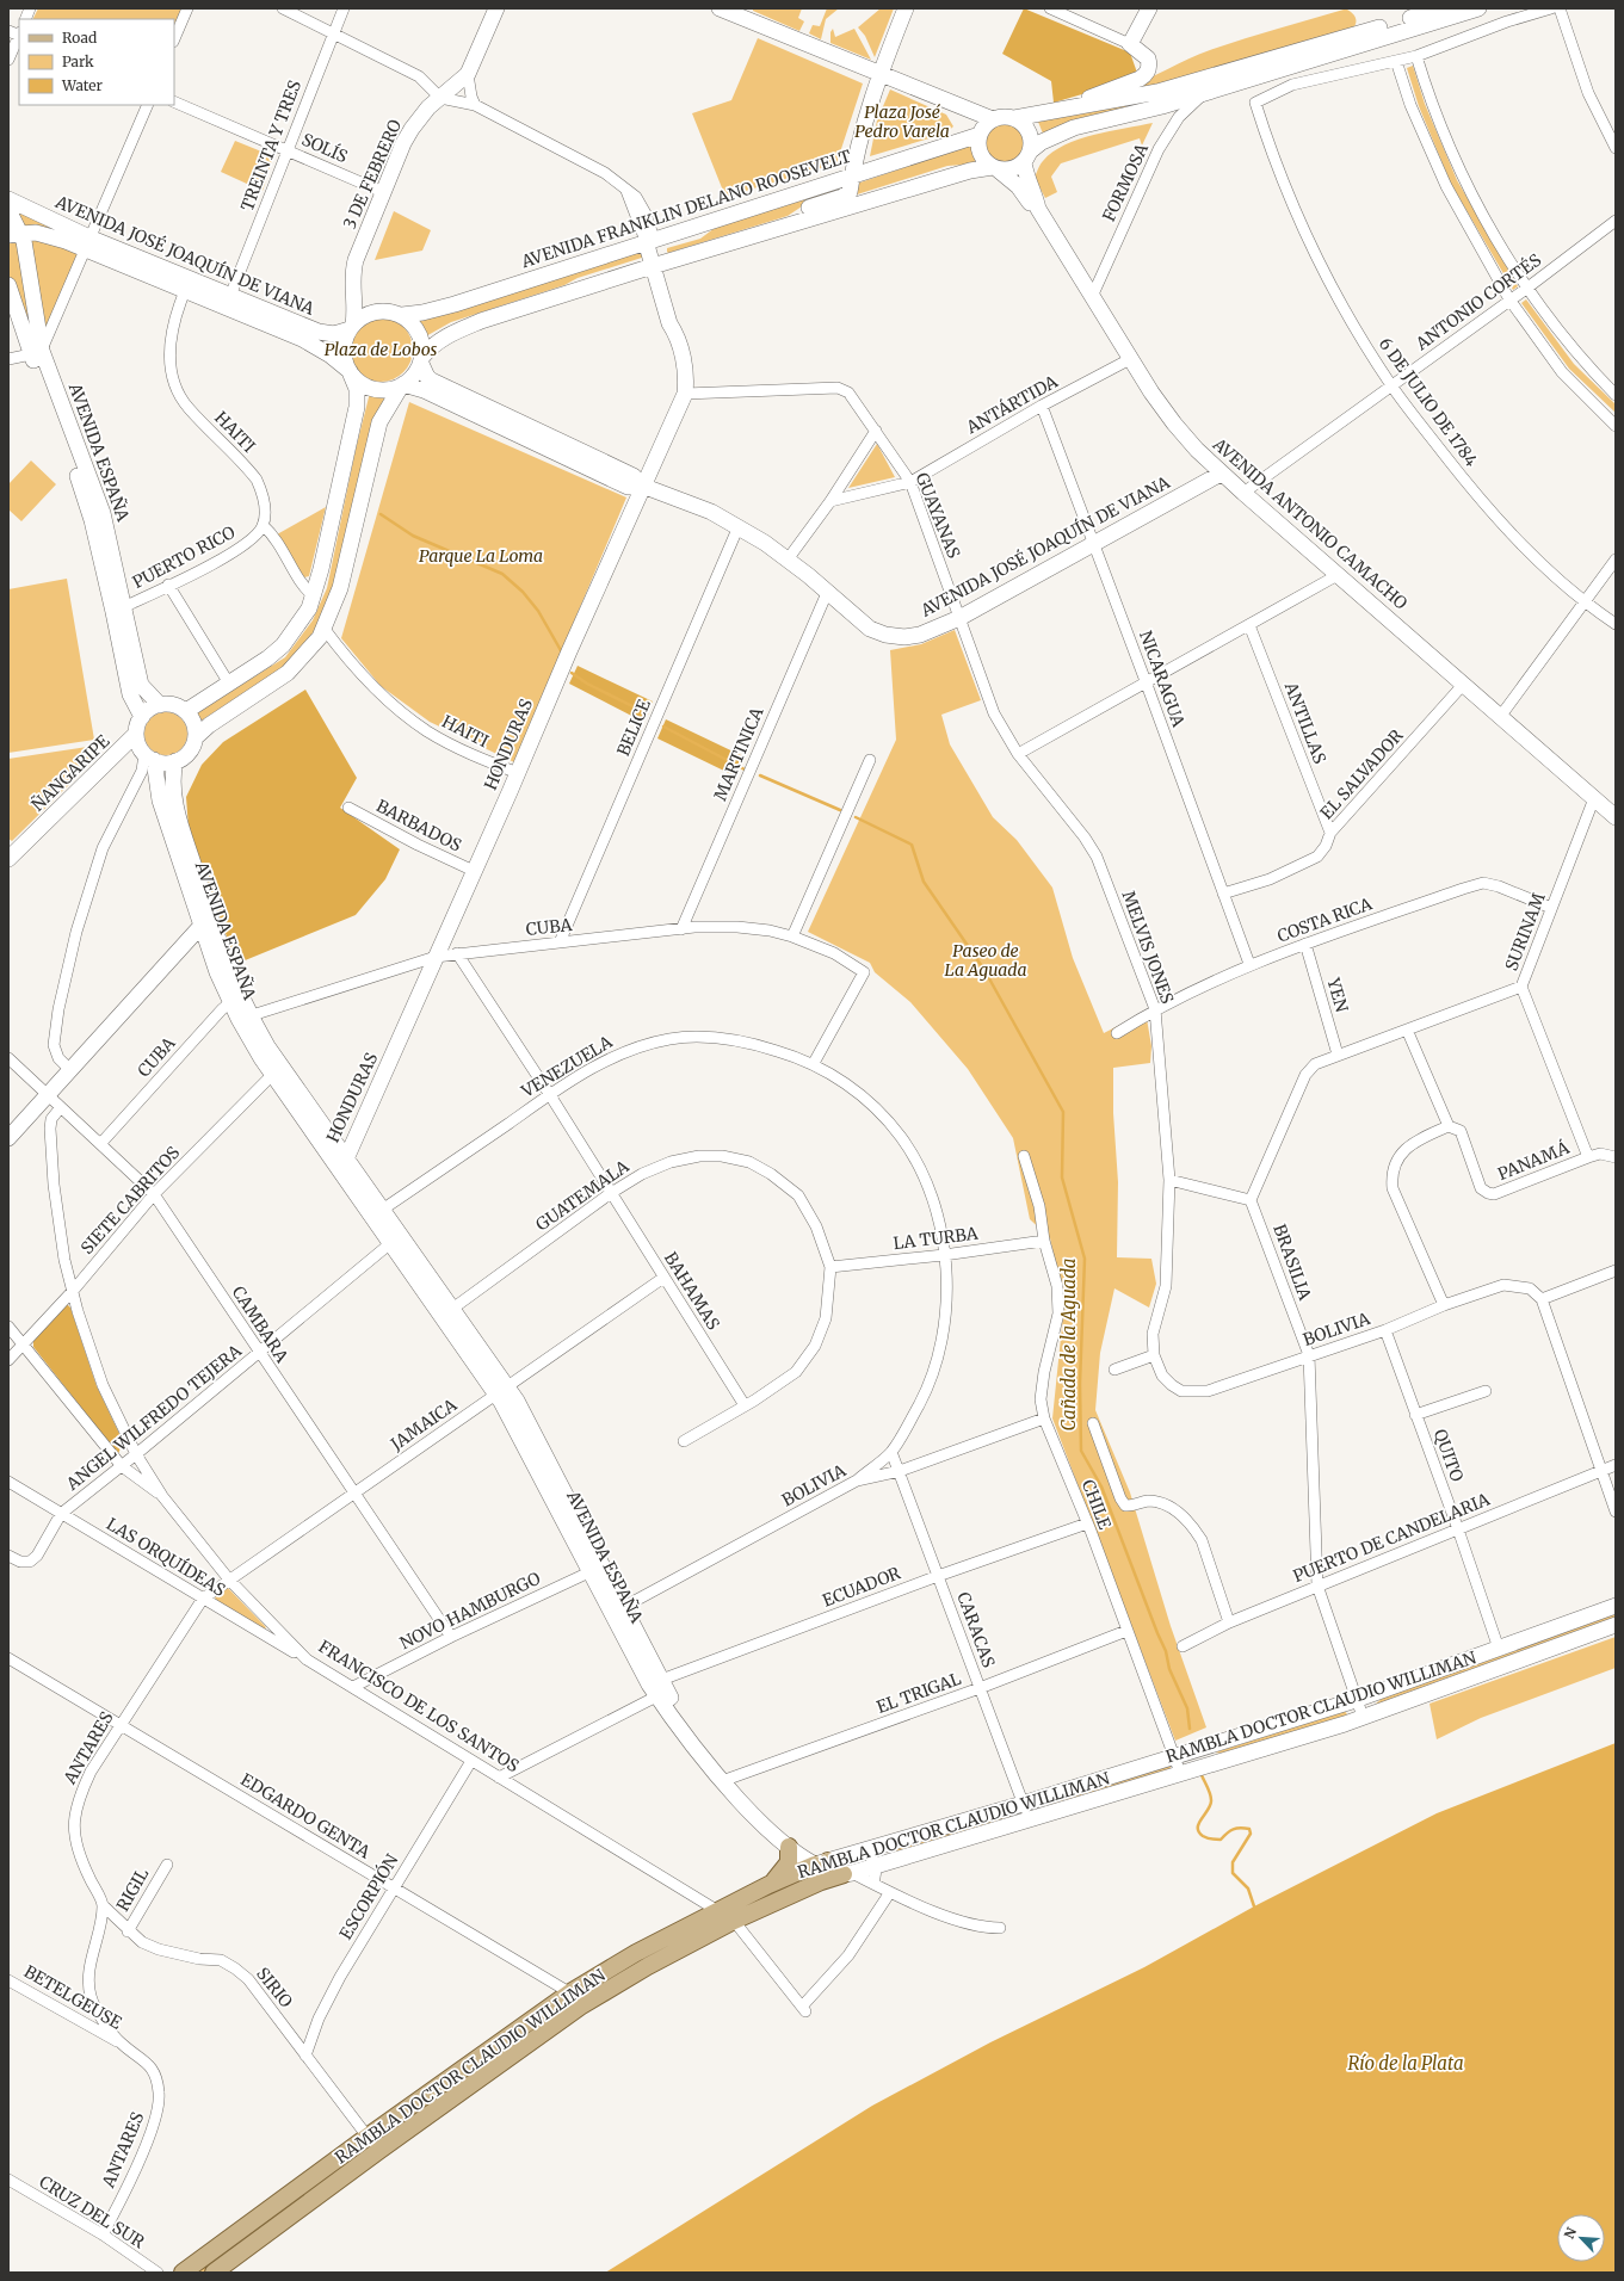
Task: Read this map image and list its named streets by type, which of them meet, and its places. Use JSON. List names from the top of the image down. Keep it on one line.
{"streets":{"main road":["3 DE FEBRERO","AVENIDA FRANKLIN DELANO ROOSEVELT","AVENIDA JOSÉ JOAQUÍN DE VIANA","AVENIDA ESPAÑA","AVENIDA ANTONIO CAMACHO","HONDURAS","ÑANGARIPE","RAMBLA DOCTOR CLAUDIO WILLIMAN"],"street":["TREINTA Y TRES","SOLÍS","FORMOSA","ANTONIO CORTÉS","6 DE JULIO DE 1784","ANTÁRTIDA","HAITI","GUAYANAS","PUERTO RICO","NICARAGUA","ANTILLAS","BELICE","MARTINICA","EL SALVADOR","BARBADOS","COSTA RICA","CUBA","SURINAM","MELVIS JONES","YEN","VENEZUELA","PANAMÁ","GUATEMALA","SIETE CABRITOS","LA TURBA","BRASILIA","BAHAMAS","CAMBARA","BOLIVIA","ANGEL WILFREDO TEJERA","JAMAICA","QUITO","CHILE","PUERTO DE CANDELARIA","LAS ORQUÍDEAS","ECUADOR","NOVO HAMBURGO","CARACAS","EL TRIGAL","FRANCISCO DE LOS SANTOS","ANTARES","EDGARDO GENTA","RIGIL","ESCORPIÓN","SIRIO","BETELGEUSE","CRUZ DEL SUR"]},"crossings":[["TREINTA Y TRES","SOLÍS"],["TREINTA Y TRES","AVENIDA JOSÉ JOAQUÍN DE VIANA"],["SOLÍS","3 DE FEBRERO"],["3 DE FEBRERO","AVENIDA FRANKLIN DELANO ROOSEVELT"],["3 DE FEBRERO","AVENIDA JOSÉ JOAQUÍN DE VIANA"],["FORMOSA","AVENIDA ANTONIO CAMACHO"],["AVENIDA FRANKLIN DELANO ROOSEVELT","AVENIDA JOSÉ JOAQUÍN DE VIANA"],["AVENIDA FRANKLIN DELANO ROOSEVELT","AVENIDA ANTONIO CAMACHO"],["AVENIDA FRANKLIN DELANO ROOSEVELT","HONDURAS"],["AVENIDA JOSÉ JOAQUÍN DE VIANA","HAITI"],["AVENIDA JOSÉ JOAQUÍN DE VIANA","AVENIDA ESPAÑA"],["AVENIDA JOSÉ JOAQUÍN DE VIANA","GUAYANAS"],["AVENIDA JOSÉ JOAQUÍN DE VIANA","AVENIDA ANTONIO CAMACHO"],["AVENIDA JOSÉ JOAQUÍN DE VIANA","NICARAGUA"],["AVENIDA JOSÉ JOAQUÍN DE VIANA","BELICE"],["AVENIDA JOSÉ JOAQUÍN DE VIANA","HONDURAS"],["AVENIDA JOSÉ JOAQUÍN DE VIANA","MARTINICA"],["AVENIDA JOSÉ JOAQUÍN DE VIANA","MELVIS JONES"],["ANTONIO CORTÉS","6 DE JULIO DE 1784"],["ANTONIO CORTÉS","AVENIDA ANTONIO CAMACHO"],["ANTÁRTIDA","GUAYANAS"],["ANTÁRTIDA","AVENIDA ANTONIO CAMACHO"],["ANTÁRTIDA","NICARAGUA"],["HAITI","PUERTO RICO"],["HAITI","HONDURAS"],["AVENIDA ESPAÑA","PUERTO RICO"],["AVENIDA ESPAÑA","HONDURAS"],["AVENIDA ESPAÑA","ÑANGARIPE"],["AVENIDA ESPAÑA","CUBA"],["AVENIDA ESPAÑA","VENEZUELA"],["AVENIDA ESPAÑA","GUATEMALA"],["AVENIDA ESPAÑA","SIETE CABRITOS"],["AVENIDA ESPAÑA","BOLIVIA"],["AVENIDA ESPAÑA","ANGEL WILFREDO TEJERA"],["AVENIDA ESPAÑA","JAMAICA"],["AVENIDA ESPAÑA","ECUADOR"],["AVENIDA ESPAÑA","NOVO HAMBURGO"],["AVENIDA ESPAÑA","EL TRIGAL"],["AVENIDA ESPAÑA","RAMBLA DOCTOR CLAUDIO WILLIMAN"],["GUAYANAS","HONDURAS"],["GUAYANAS","MELVIS JONES"],["AVENIDA ANTONIO CAMACHO","EL SALVADOR"],["AVENIDA ANTONIO CAMACHO","SURINAM"],["NICARAGUA","EL SALVADOR"],["NICARAGUA","COSTA RICA"],["ANTILLAS","EL SALVADOR"],["BELICE","CUBA"],["HONDURAS","BARBADOS"],["HONDURAS","CUBA"],["MARTINICA","CUBA"],["COSTA RICA","SURINAM"],["COSTA RICA","MELVIS JONES"],["COSTA RICA","YEN"],["CUBA","VENEZUELA"],["CUBA","BAHAMAS"],["CUBA","CAMBARA"],["SURINAM","PANAMÁ"],["MELVIS JONES","BOLIVIA"],["VENEZUELA","LA TURBA"],["VENEZUELA","BAHAMAS"],["VENEZUELA","BOLIVIA"],["VENEZUELA","CARACAS"],["GUATEMALA","LA TURBA"],["GUATEMALA","BAHAMAS"],["SIETE CABRITOS","CAMBARA"],["SIETE CABRITOS","FRANCISCO DE LOS SANTOS"],["LA TURBA","CHILE"],["BRASILIA","BOLIVIA"],["BRASILIA","PUERTO DE CANDELARIA"],["BRASILIA","RAMBLA DOCTOR CLAUDIO WILLIMAN"],["BAHAMAS","JAMAICA"],["CAMBARA","ANGEL WILFREDO TEJERA"],["CAMBARA","JAMAICA"],["CAMBARA","NOVO HAMBURGO"],["CAMBARA","FRANCISCO DE LOS SANTOS"],["BOLIVIA","QUITO"],["BOLIVIA","CHILE"],["BOLIVIA","CARACAS"],["ANGEL WILFREDO TEJERA","LAS ORQUÍDEAS"],["ANGEL WILFREDO TEJERA","FRANCISCO DE LOS SANTOS"],["JAMAICA","LAS ORQUÍDEAS"],["JAMAICA","FRANCISCO DE LOS SANTOS"],["JAMAICA","ANTARES"],["QUITO","PUERTO DE CANDELARIA"],["QUITO","RAMBLA DOCTOR CLAUDIO WILLIMAN"],["CHILE","ECUADOR"],["CHILE","EL TRIGAL"],["CHILE","RAMBLA DOCTOR CLAUDIO WILLIMAN"],["LAS ORQUÍDEAS","FRANCISCO DE LOS SANTOS"],["LAS ORQUÍDEAS","ANTARES"],["ECUADOR","CARACAS"],["ECUADOR","FRANCISCO DE LOS SANTOS"],["NOVO HAMBURGO","FRANCISCO DE LOS SANTOS"],["CARACAS","EL TRIGAL"],["CARACAS","RAMBLA DOCTOR CLAUDIO WILLIMAN"],["FRANCISCO DE LOS SANTOS","RAMBLA DOCTOR CLAUDIO WILLIMAN"],["FRANCISCO DE LOS SANTOS","ESCORPIÓN"],["RAMBLA DOCTOR CLAUDIO WILLIMAN","EDGARDO GENTA"],["RAMBLA DOCTOR CLAUDIO WILLIMAN","SIRIO"],["ANTARES","EDGARDO GENTA"],["ANTARES","SIRIO"],["ANTARES","BETELGEUSE"],["ANTARES","CRUZ DEL SUR"],["EDGARDO GENTA","ESCORPIÓN"],["RIGIL","SIRIO"],["ESCORPIÓN","SIRIO"]],"water":["Cañada de la Aguada","Río de la Plata"],"parks":["Plaza José Pedro Varela","Plaza de Lobos","Parque La Loma","Paseo de La Aguada"],"legend":["Road","Park","Water"],"north":"top left"}
